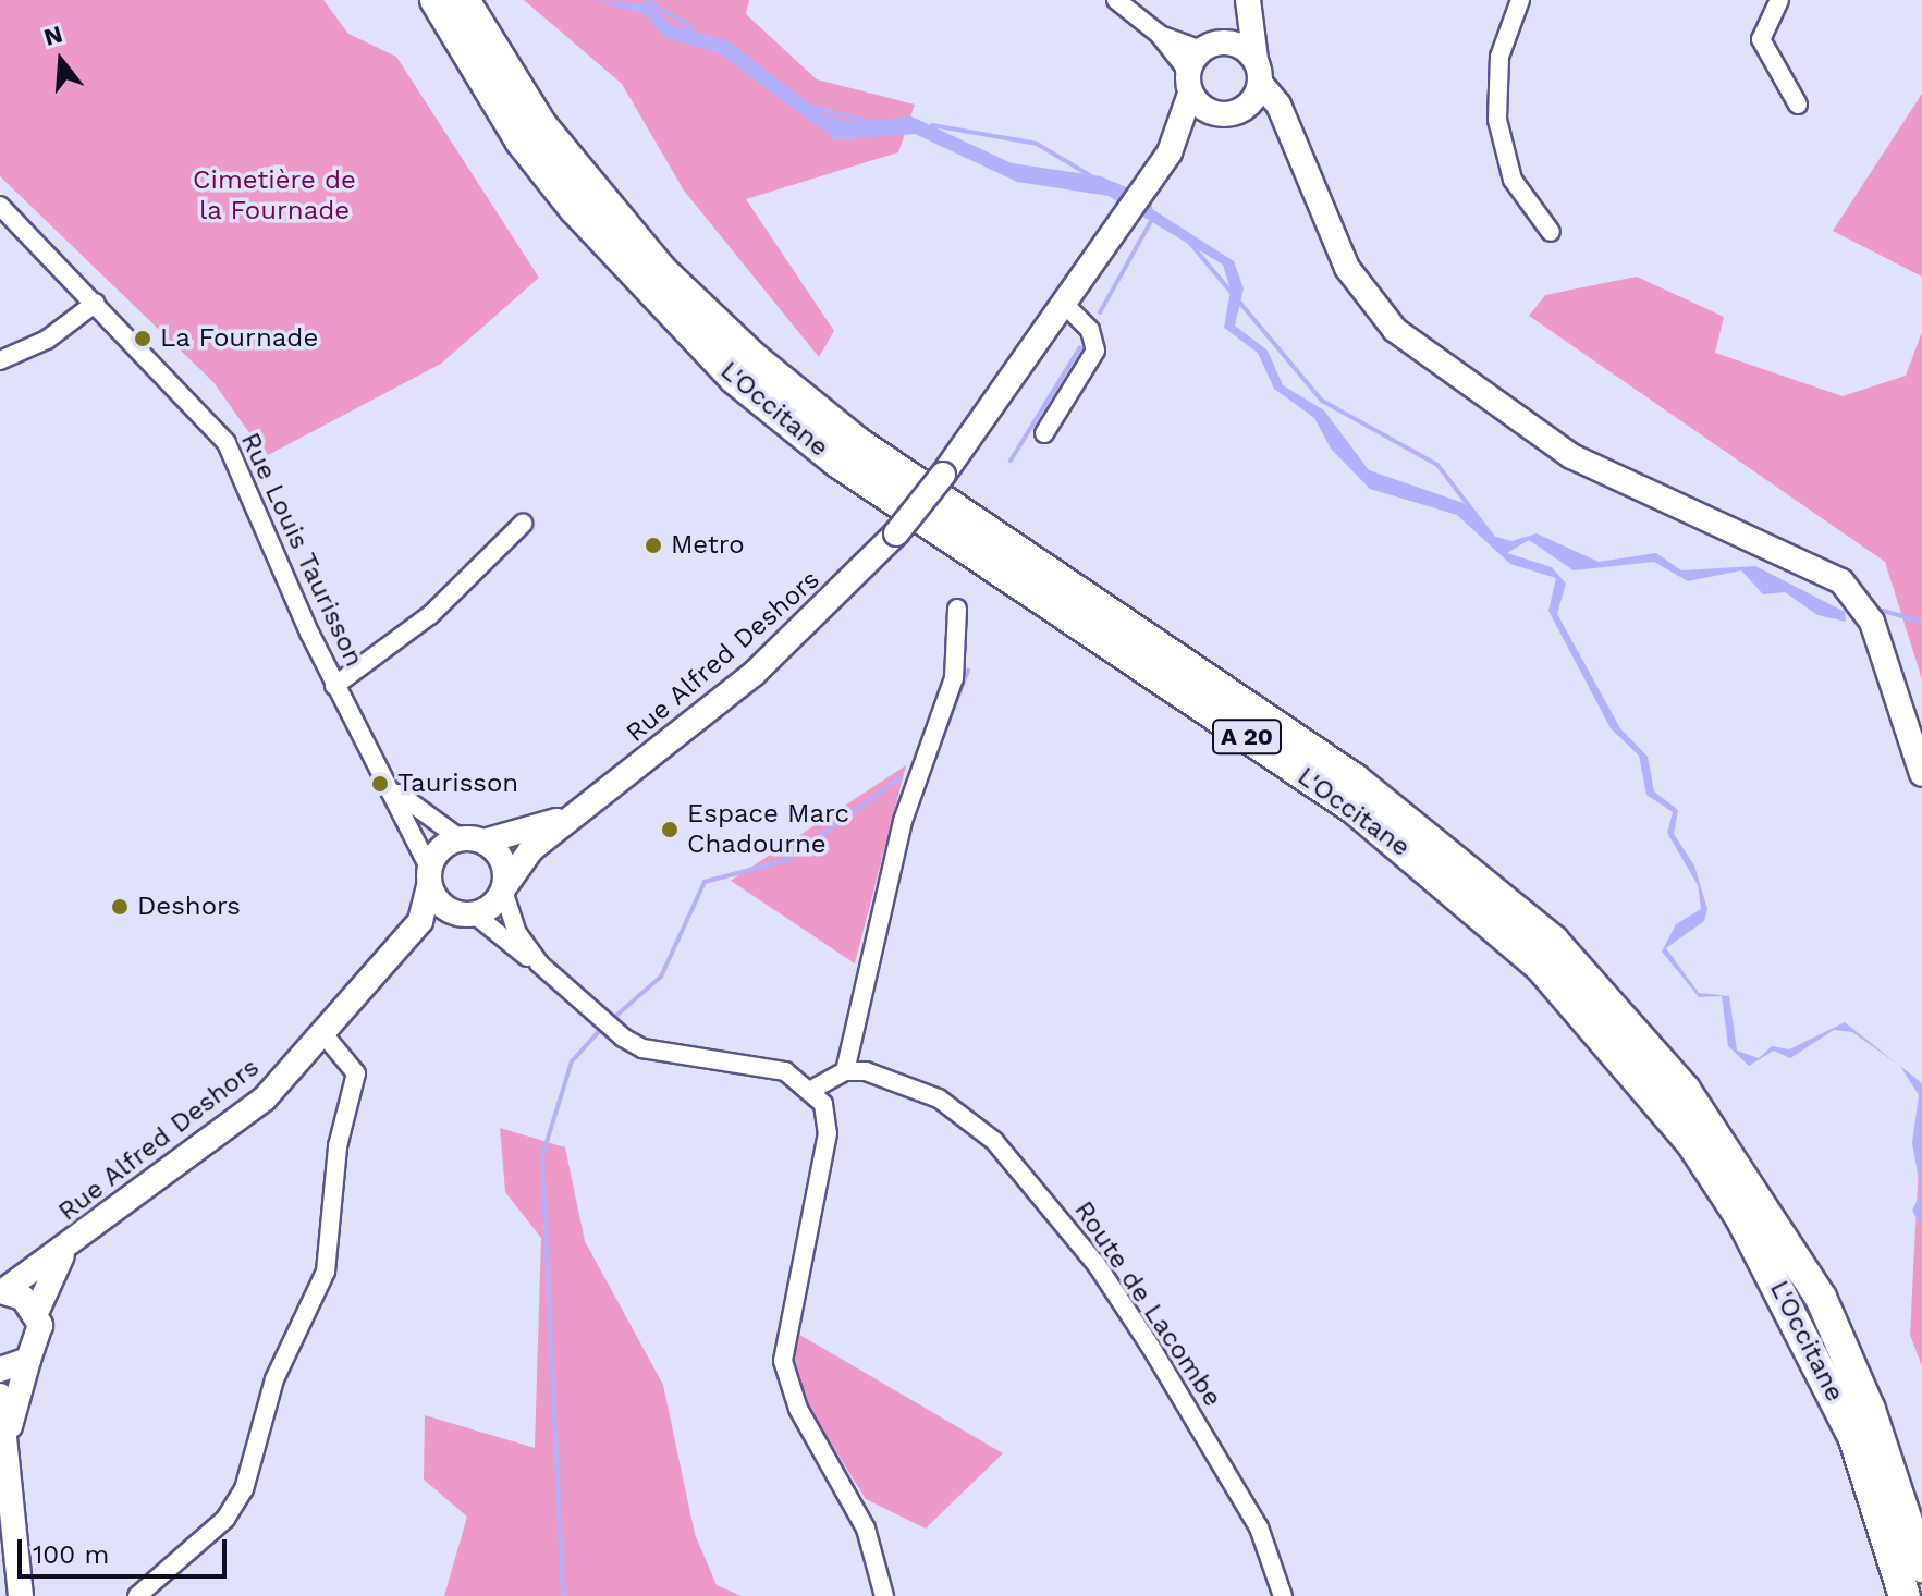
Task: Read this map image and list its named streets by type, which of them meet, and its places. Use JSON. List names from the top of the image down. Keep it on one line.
{"streets":{"highway":["L'Occitane","A 20"],"main road":["Rue Alfred Deshors"],"street":["Rue Louis Taurisson","Route de Lacombe"]},"parks":["Cimetière de la Fournade"],"places":["La Fournade","Metro","Taurisson","Espace Marc Chadourne","Deshors"],"scale_bar":"100 m","north":"top"}
